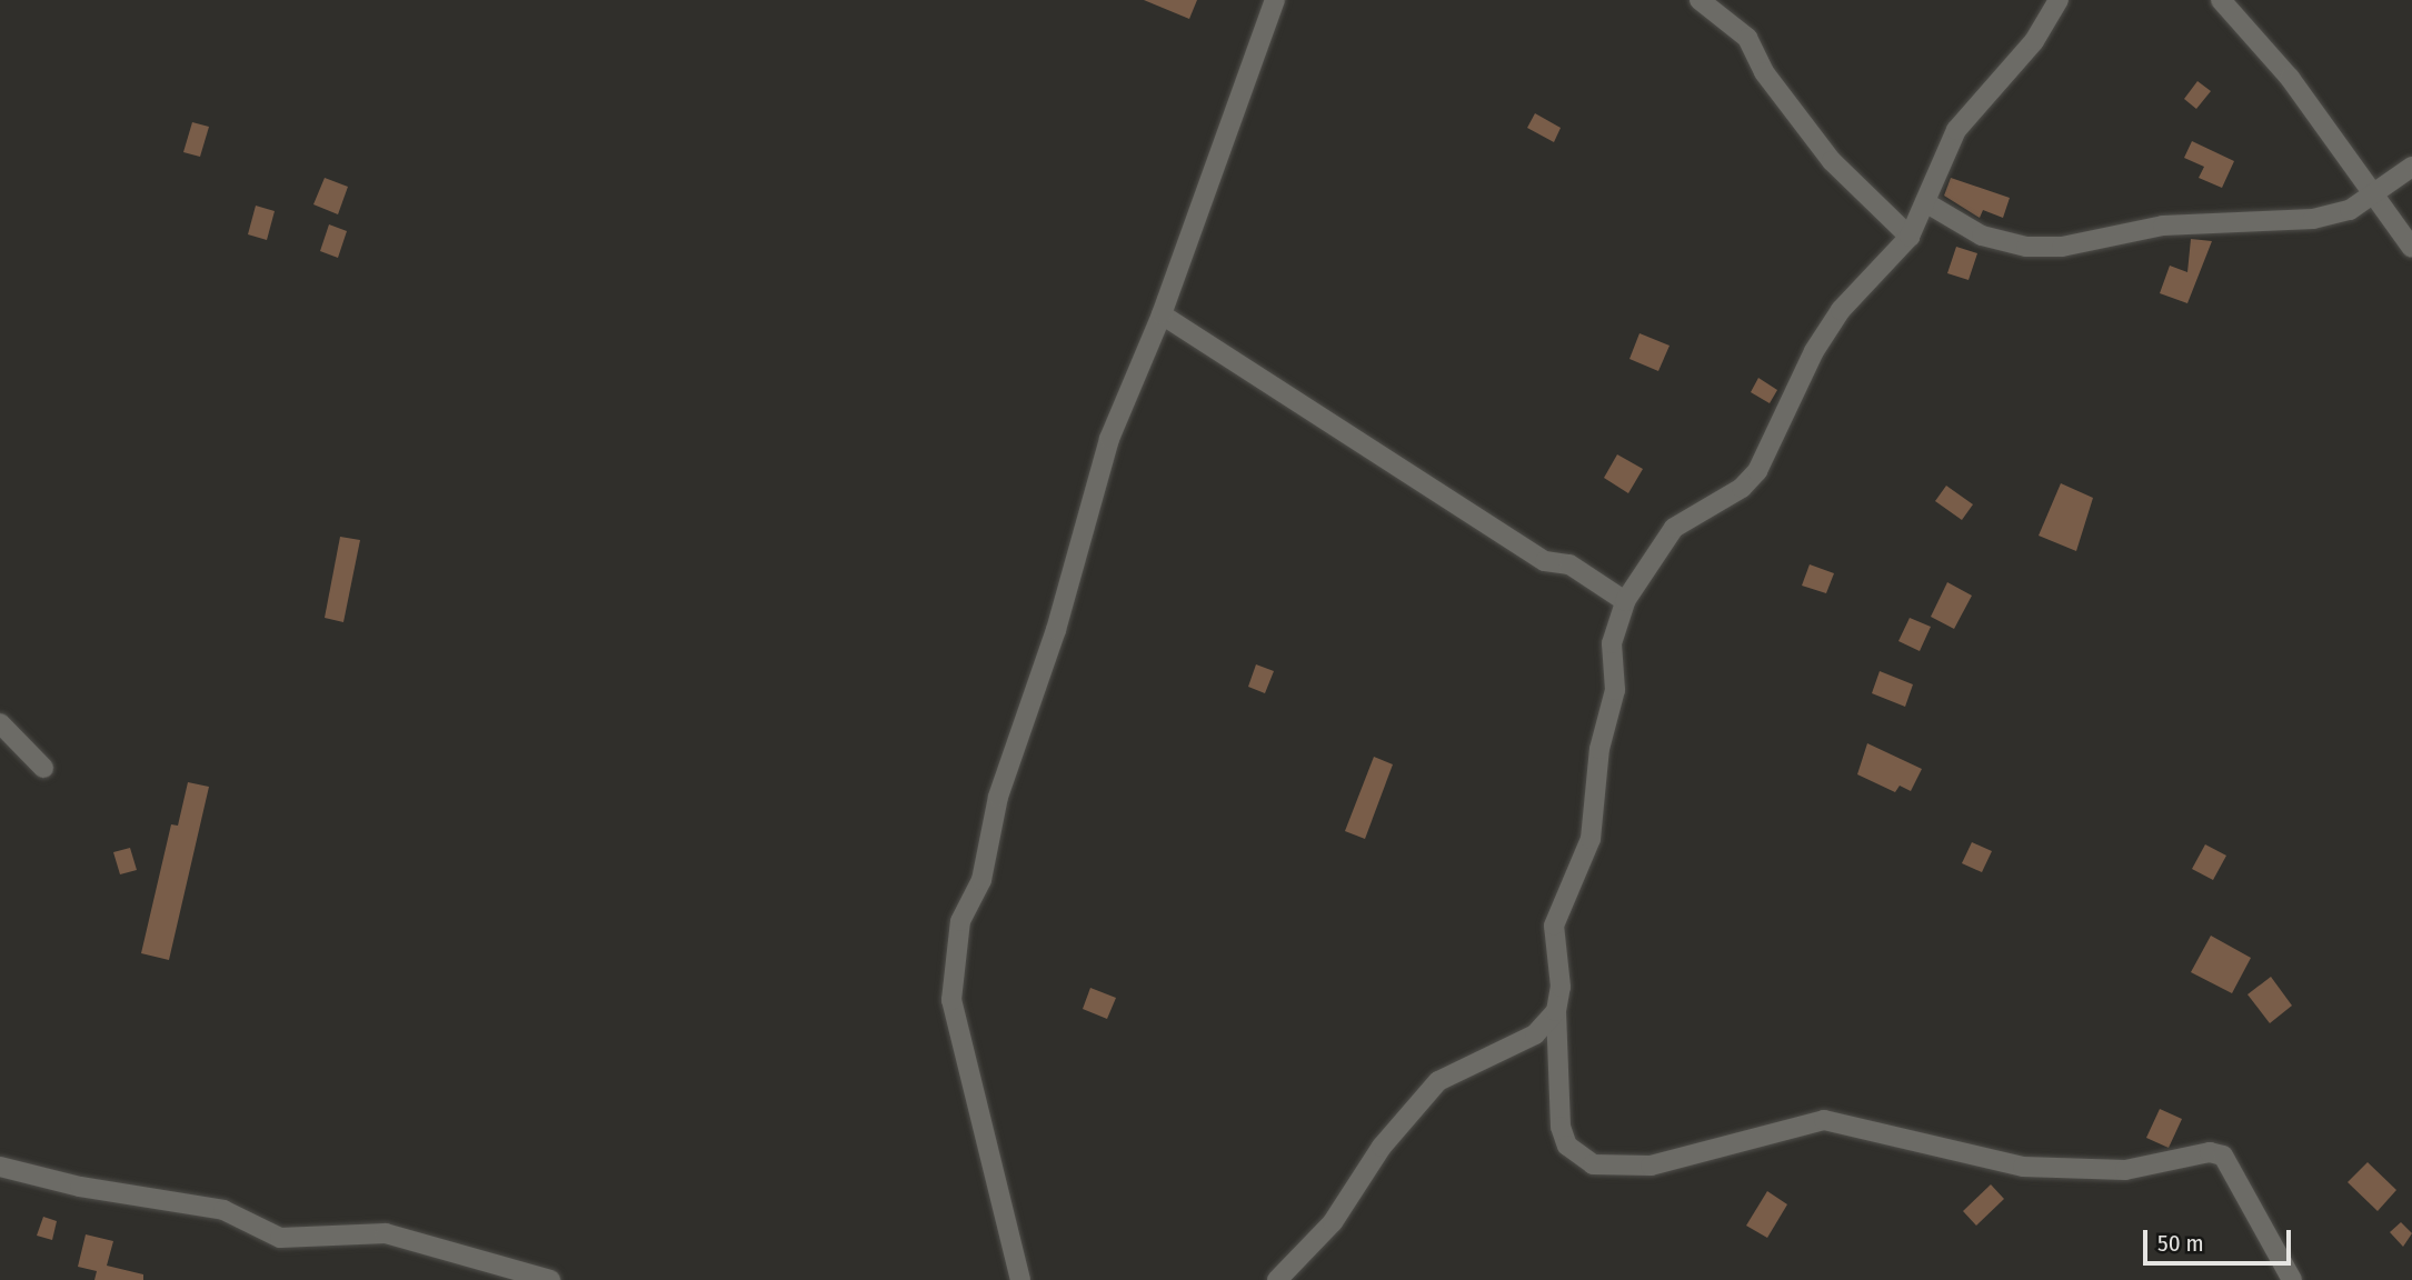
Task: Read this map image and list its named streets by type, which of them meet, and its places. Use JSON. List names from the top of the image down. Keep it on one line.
{"scale_bar":"50 m"}
